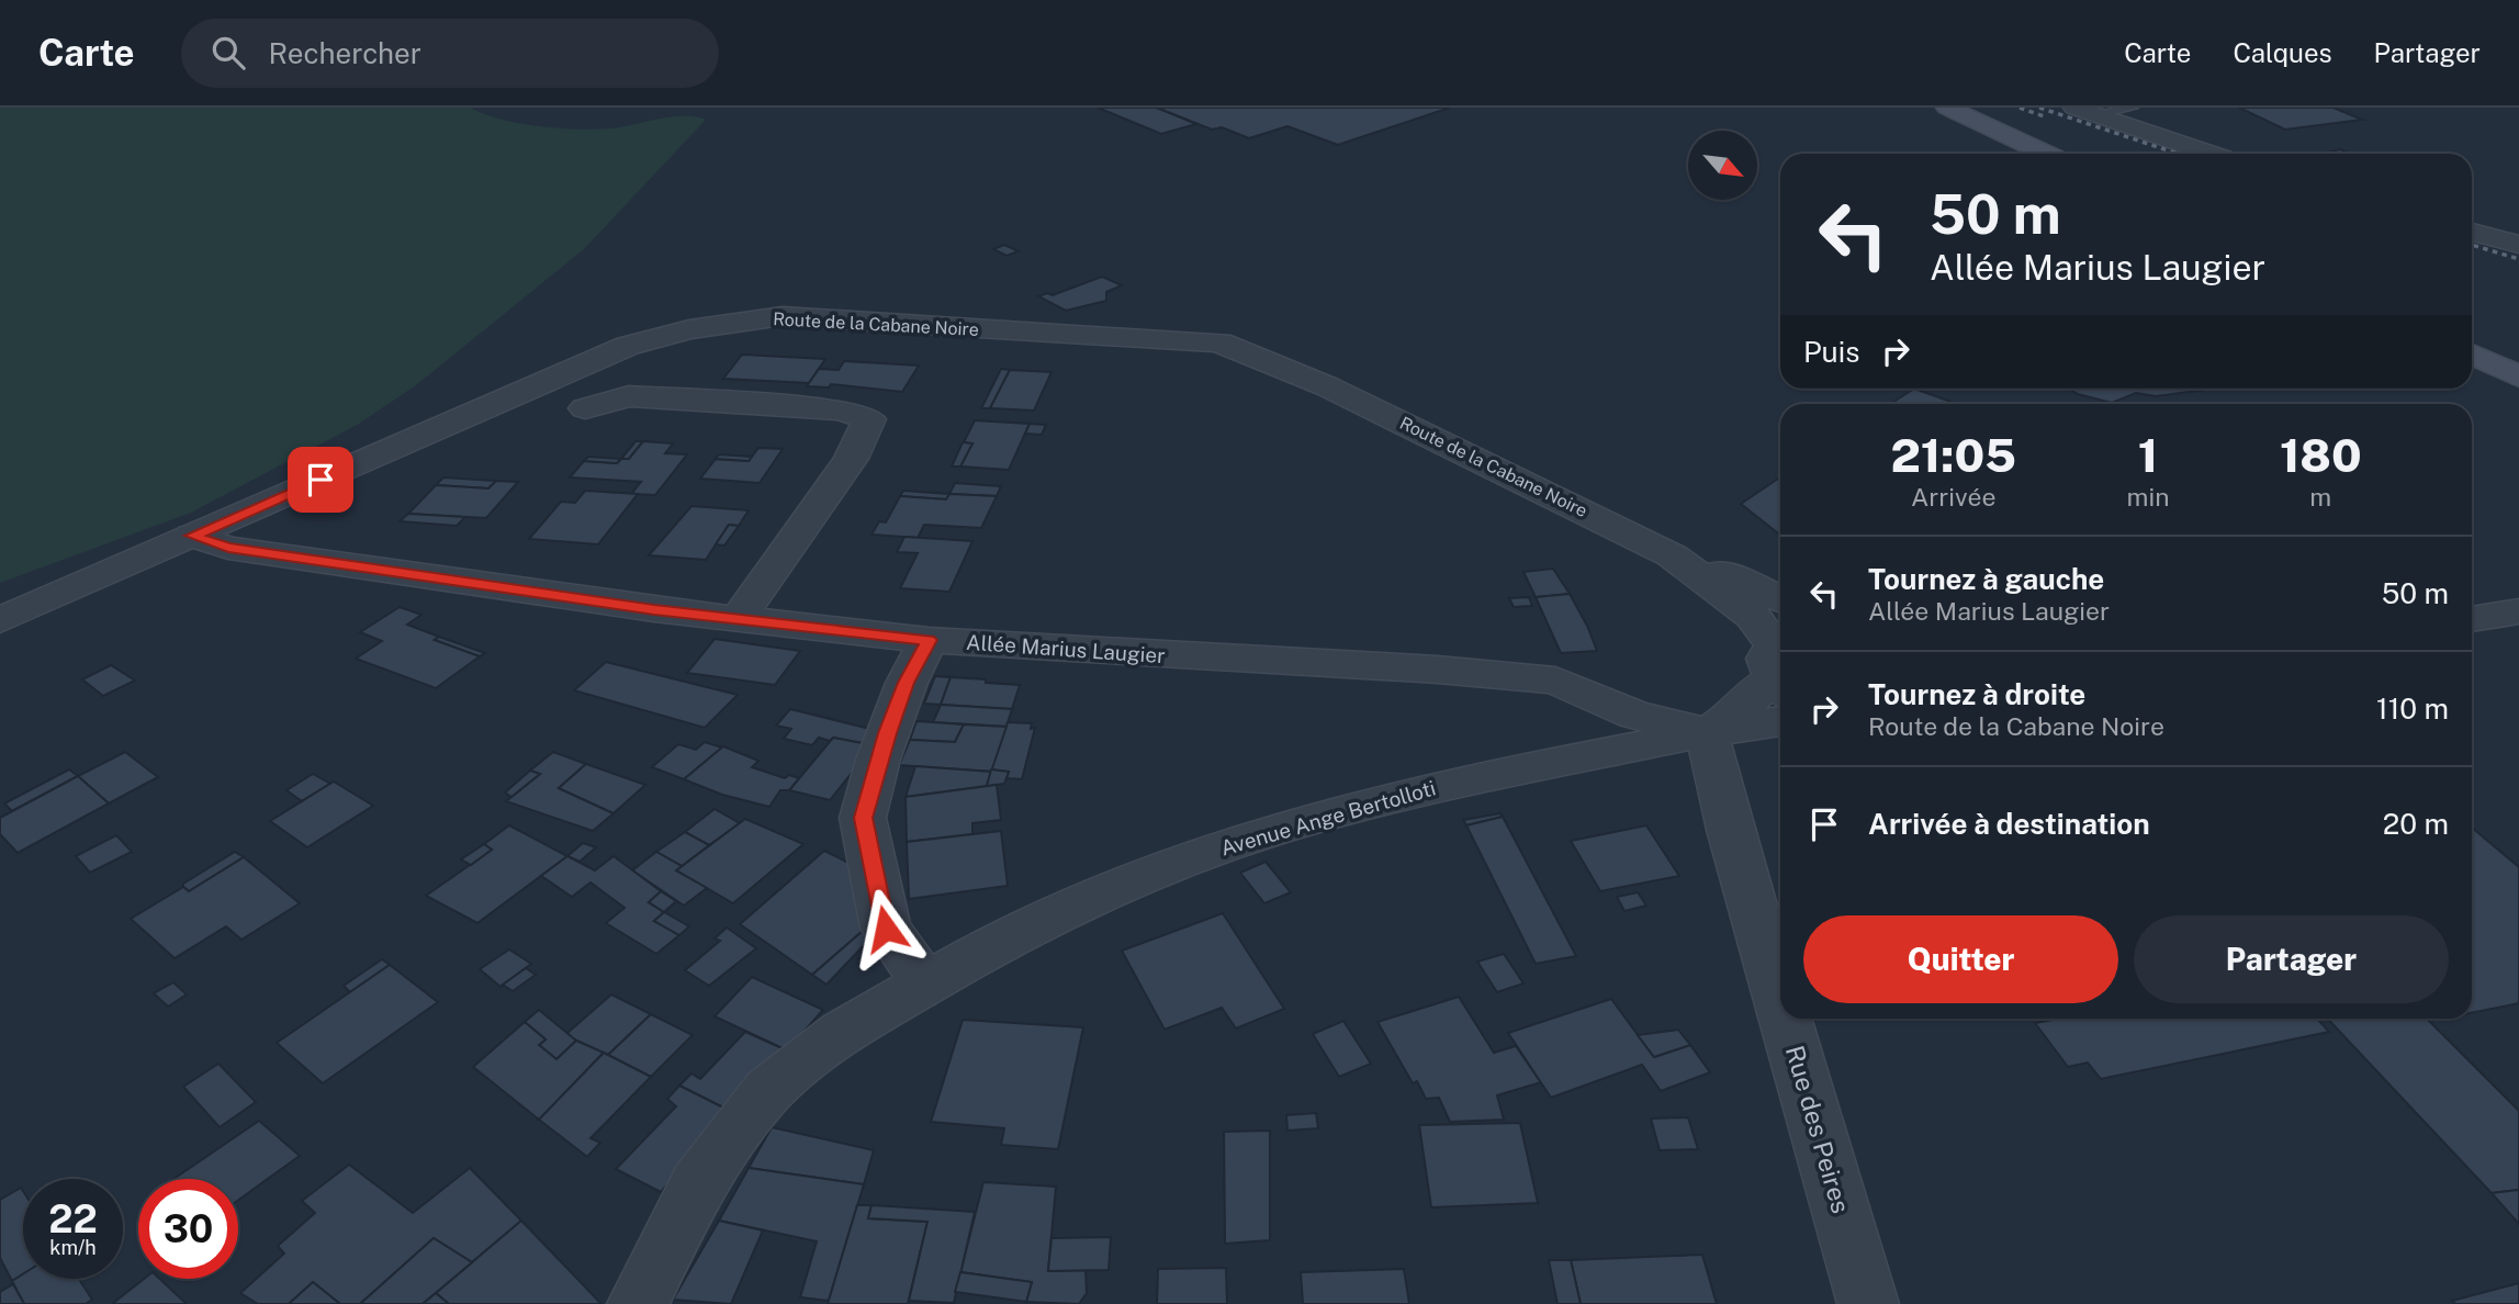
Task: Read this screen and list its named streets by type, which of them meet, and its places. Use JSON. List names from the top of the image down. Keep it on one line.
{"streets":{"street":["Route de la Cabane Noire","Allée Marius Laugier","Avenue Ange Bertolloti","Rue des Peires"]},"crossings":[["Route de la Cabane Noire","Allée Marius Laugier"],["Allée Marius Laugier","Avenue Ange Bertolloti"],["Allée Marius Laugier","Rue des Peires"],["Avenue Ange Bertolloti","Rue des Peires"]],"north":"bottom right","page":{"header":"Carte","search":"Rechercher","nav":["Carte","Calques","Partager"],"turn":["50 m","Allée Marius Laugier"],"then":"Puis","eta":["21:05","Arrivée","1","min","180","m"],"list":[{"name":"Tournez à gauche","note":"Allée Marius Laugier","value":"50 m"},{"name":"Tournez à droite","note":"Route de la Cabane Noire","value":"110 m"},{"name":"Arrivée à destination","value":"20 m"}],"buttons":["Quitter","Partager"],"speed":"22 km/h","limit":"30"}}
